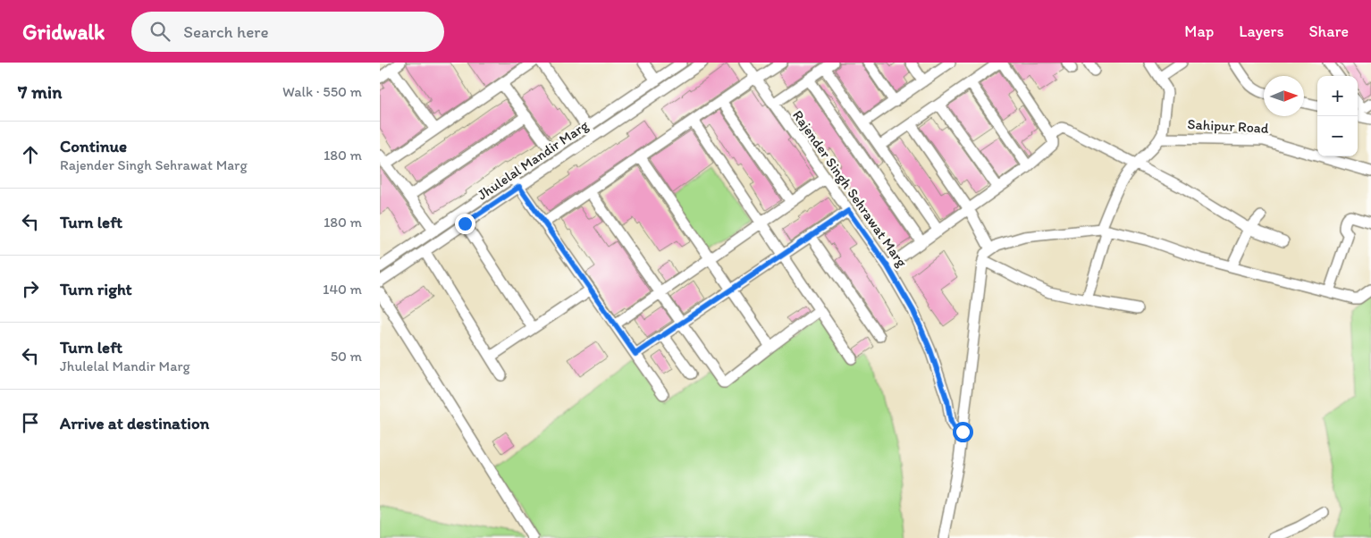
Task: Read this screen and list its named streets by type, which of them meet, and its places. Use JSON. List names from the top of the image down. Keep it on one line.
{"streets":{"street":["Sahipur Road","Jhulelal Mandir Marg","Rajender Singh Sehrawat Marg"]},"north":"right","page":{"header":"Gridwalk","search":"Search here","nav":["Map","Layers","Share"],"heading":["7 min","Walk · 550 m"],"map_buttons":["+","−"],"list":[["Continue","Rajender Singh Sehrawat Marg","180 m"],["Turn left","180 m"],["Turn right","140 m"],["Turn left","Jhulelal Mandir Marg","50 m"],"Arrive at destination"]}}
